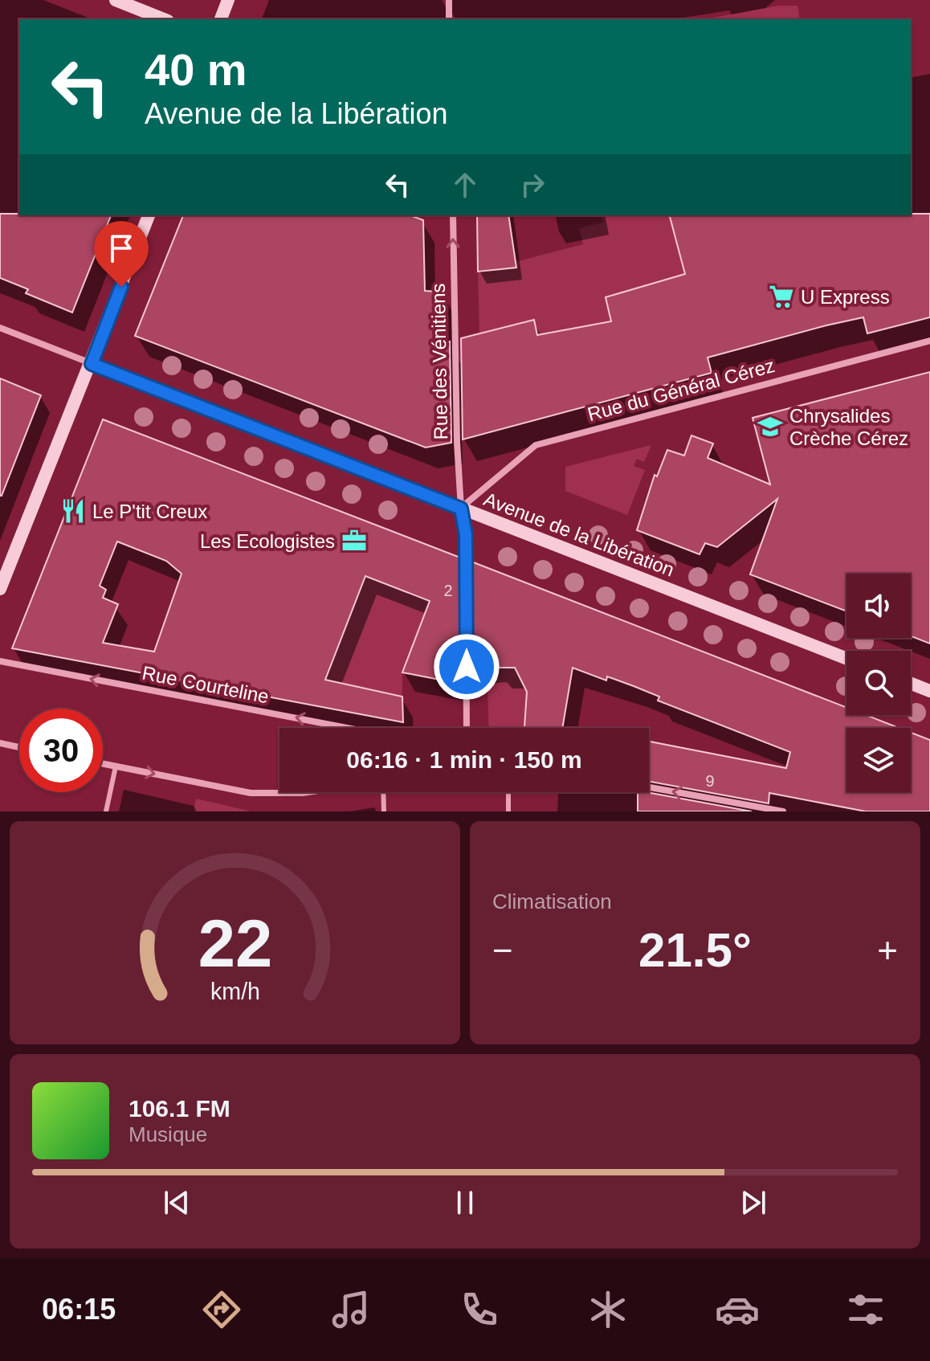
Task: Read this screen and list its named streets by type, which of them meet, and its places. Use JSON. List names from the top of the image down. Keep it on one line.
{"streets":{"main road":["Avenue de la Libération"],"street":["Rue des Vénitiens","Rue du Général Cérez","Rue Courteline"]},"crossings":[["Rue des Vénitiens","Rue du Général Cérez"],["Rue des Vénitiens","Avenue de la Libération"],["Rue du Général Cérez","Avenue de la Libération"]],"one_way":["Rue des Vénitiens","Rue Courteline"],"places":{"supermarket":["U Express"],"school or university":["Chrysalides Crèche Cérez"],"restaurant":["Le P'tit Creux"],"office":["Les Ecologistes"]},"house_numbers":["2","9"],"page":{"turn":["40 m","Avenue de la Libération"],"limit":"30","trip":"06:16 · 1 min · 150 m","tile":"Climatisation","heat":["−","21.5°","+"],"song":["106.1 FM","Musique"],"tabs":"06:15","gauge":["22","km/h"]}}
